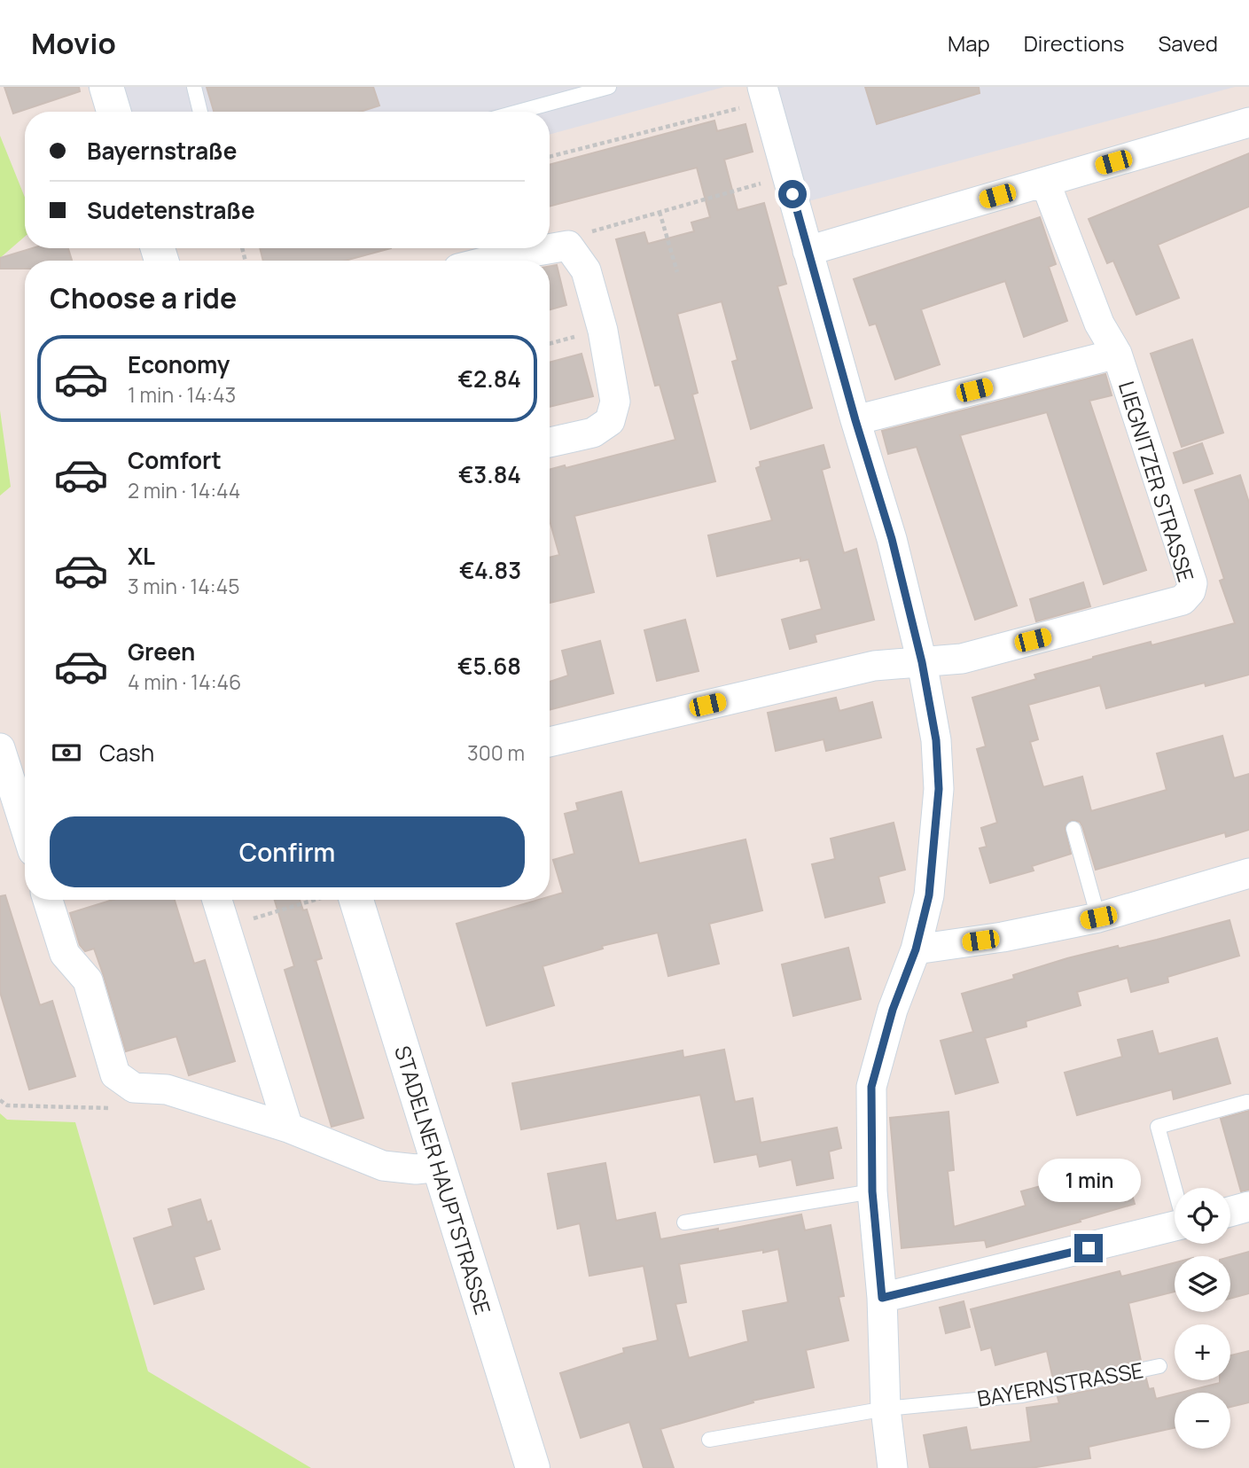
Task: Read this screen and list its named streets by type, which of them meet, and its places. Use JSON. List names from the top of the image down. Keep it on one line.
{"streets":{"main road":["STADELNER HAUPTSTRASSE"],"street":["LIEGNITZER STRASSE"],"lane":["BAYERNSTRASSE"]},"page":{"header":"Movio","nav":["Map","Directions","Saved"],"banner":["Bayernstraße","Sudetenstraße"],"heading":"Choose a ride","list":[{"name":"Economy","note":"1 min · 14:43","value":"€2.84"},{"name":"Comfort","note":"2 min · 14:44","value":"€3.84"},{"name":"XL","note":"3 min · 14:45","value":"€4.83"},{"name":"Green","note":"4 min · 14:46","value":"€5.68"}],"pay":["Cash","300 m"],"buttons":"Confirm","bubble":"1 min","map_buttons":["+","−"]}}
